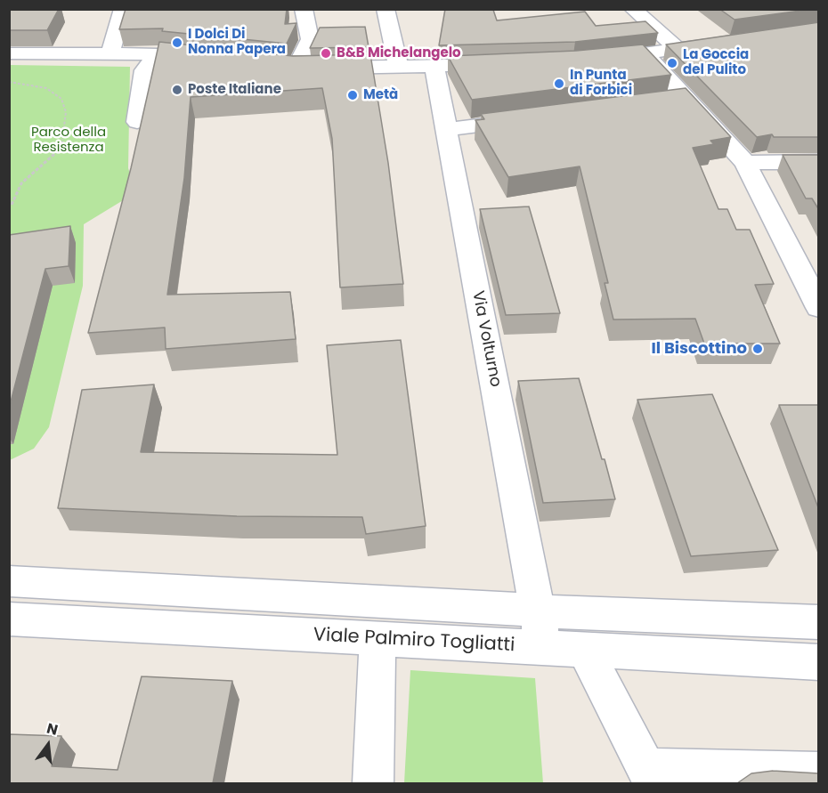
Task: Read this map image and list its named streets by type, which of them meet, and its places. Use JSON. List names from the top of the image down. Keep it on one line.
{"streets":{"street":["Via Volturno","Viale Palmiro Togliatti"]},"crossings":[["Via Volturno","Viale Palmiro Togliatti"]],"parks":["Parco della Resistenza"],"places":["I Dolci Di Nonna Papera","B&B Michelangelo","La Goccia del Pulito","In Punta di Forbici","Poste Italiane","Metà","Il Biscottino"],"north":"top"}
